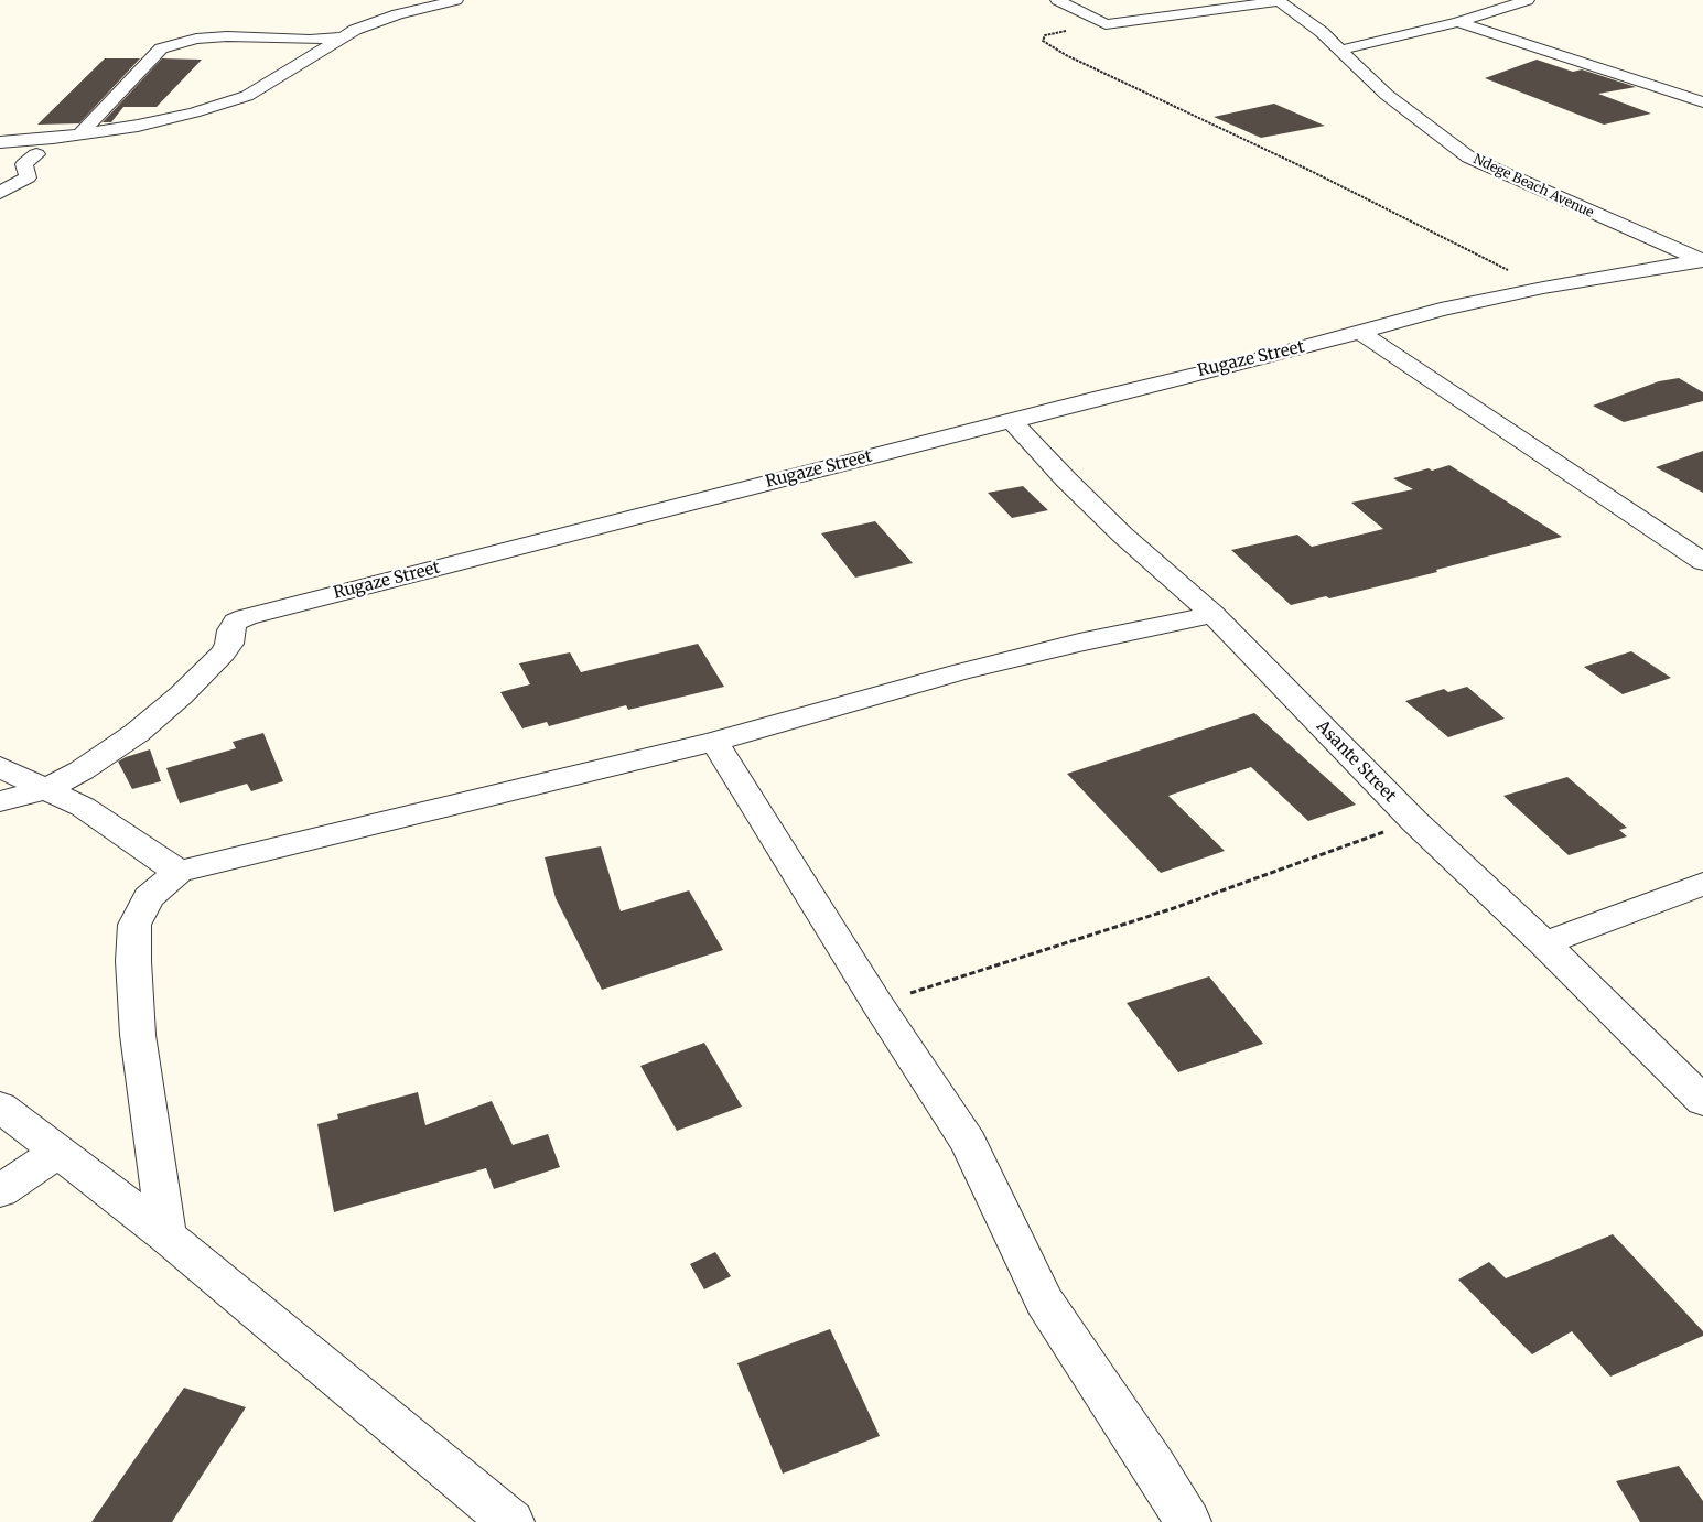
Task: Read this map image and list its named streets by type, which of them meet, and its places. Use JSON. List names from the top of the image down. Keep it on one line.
{"streets":{"street":["Ndege Beach Avenue","Rugaze Street","Asante Street"]},"crossings":[["Ndege Beach Avenue","Rugaze Street"],["Rugaze Street","Asante Street"]]}
